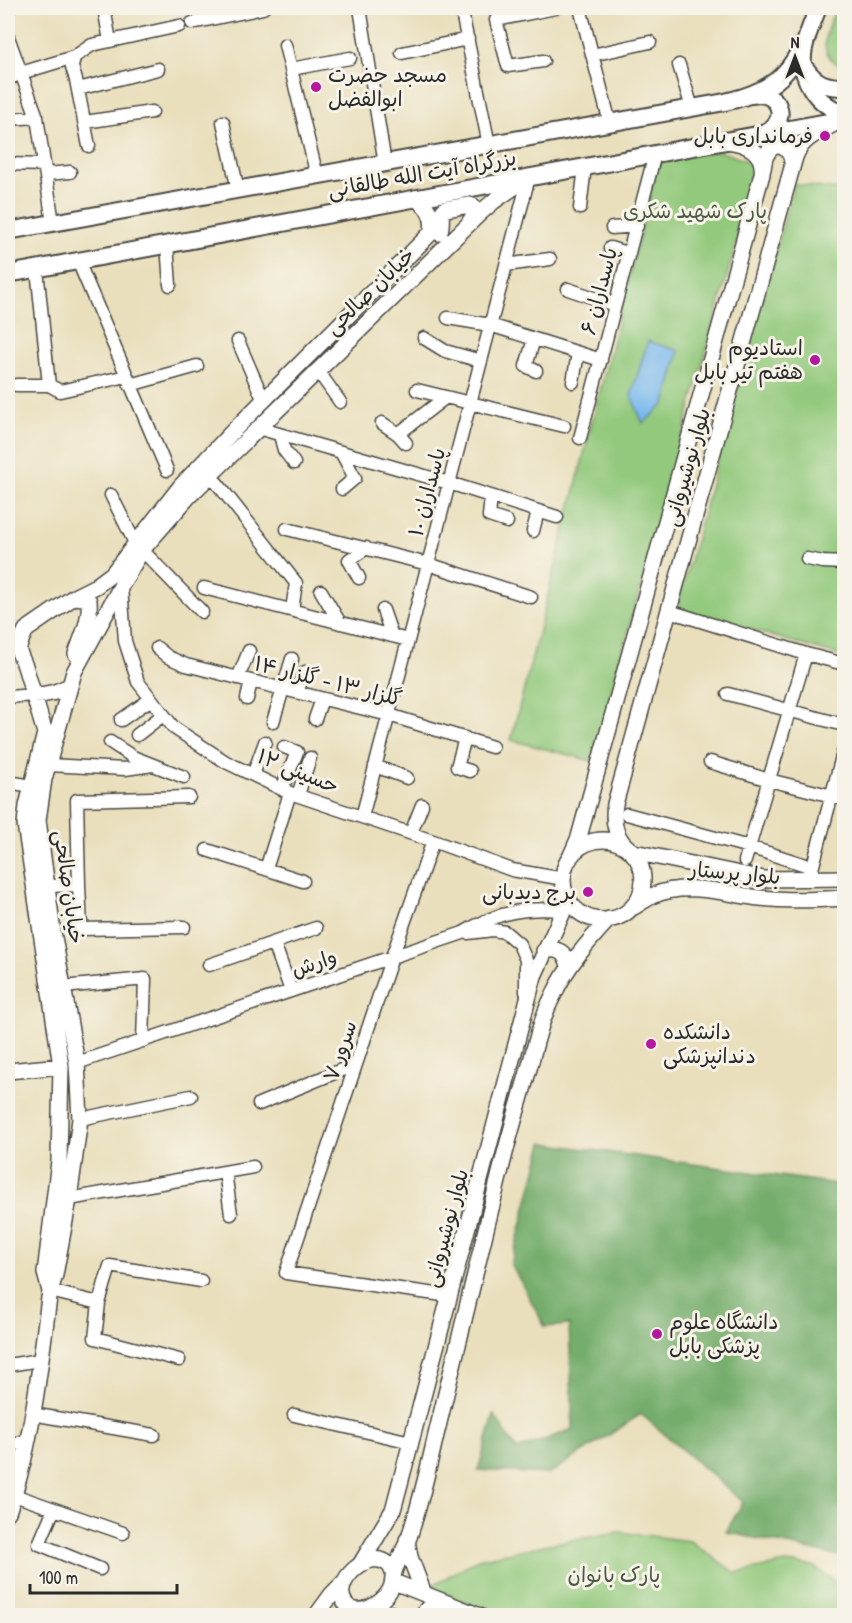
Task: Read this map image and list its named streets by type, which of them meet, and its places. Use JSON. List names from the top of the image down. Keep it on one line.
{"streets":{"highway":["بزرگراه آیت الله طالقانی"],"main road":["خیابان صالحی","بلوار نوشیروانی","بلوار پرستار","خيابان صالحی"],"street":["پاسداران ۶","پاسداران ١٠","گلزار ۱۳ - گلزار ۱۴","حسینی ۱۲","وارش","سرور ۷"]},"crossings":[["بزرگراه آیت الله طالقانی","خیابان صالحی"],["بزرگراه آیت الله طالقانی","پاسداران ۶"],["بزرگراه آیت الله طالقانی","بلوار نوشیروانی"],["بزرگراه آیت الله طالقانی","پاسداران ١٠"],["خیابان صالحی","پاسداران ١٠"],["خیابان صالحی","خيابان صالحی"],["بلوار نوشیروانی","حسینی ۱۲"],["بلوار نوشیروانی","بلوار پرستار"],["بلوار نوشیروانی","وارش"],["بلوار نوشیروانی","سرور ۷"],["پاسداران ١٠","گلزار ۱۳ - گلزار ۱۴"],["پاسداران ١٠","حسینی ۱۲"],["حسینی ۱۲","بلوار پرستار"],["حسینی ۱۲","خيابان صالحی"],["حسینی ۱۲","وارش"],["حسینی ۱۲","سرور ۷"],["بلوار پرستار","وارش"],["خيابان صالحی","وارش"],["وارش","سرور ۷"]],"parks":["پارک شهید شکری","پارک بانوان"],"places":["مسجد حضرت ابوالفضل","فرمانداری بابل","استادیوم هفتم تیر بابل","برج دیدبانی","دانشکده دندانپزشکی","دانشگاه علوم پزشکی بابل"],"scale_bar":"100 m","north":"top"}
